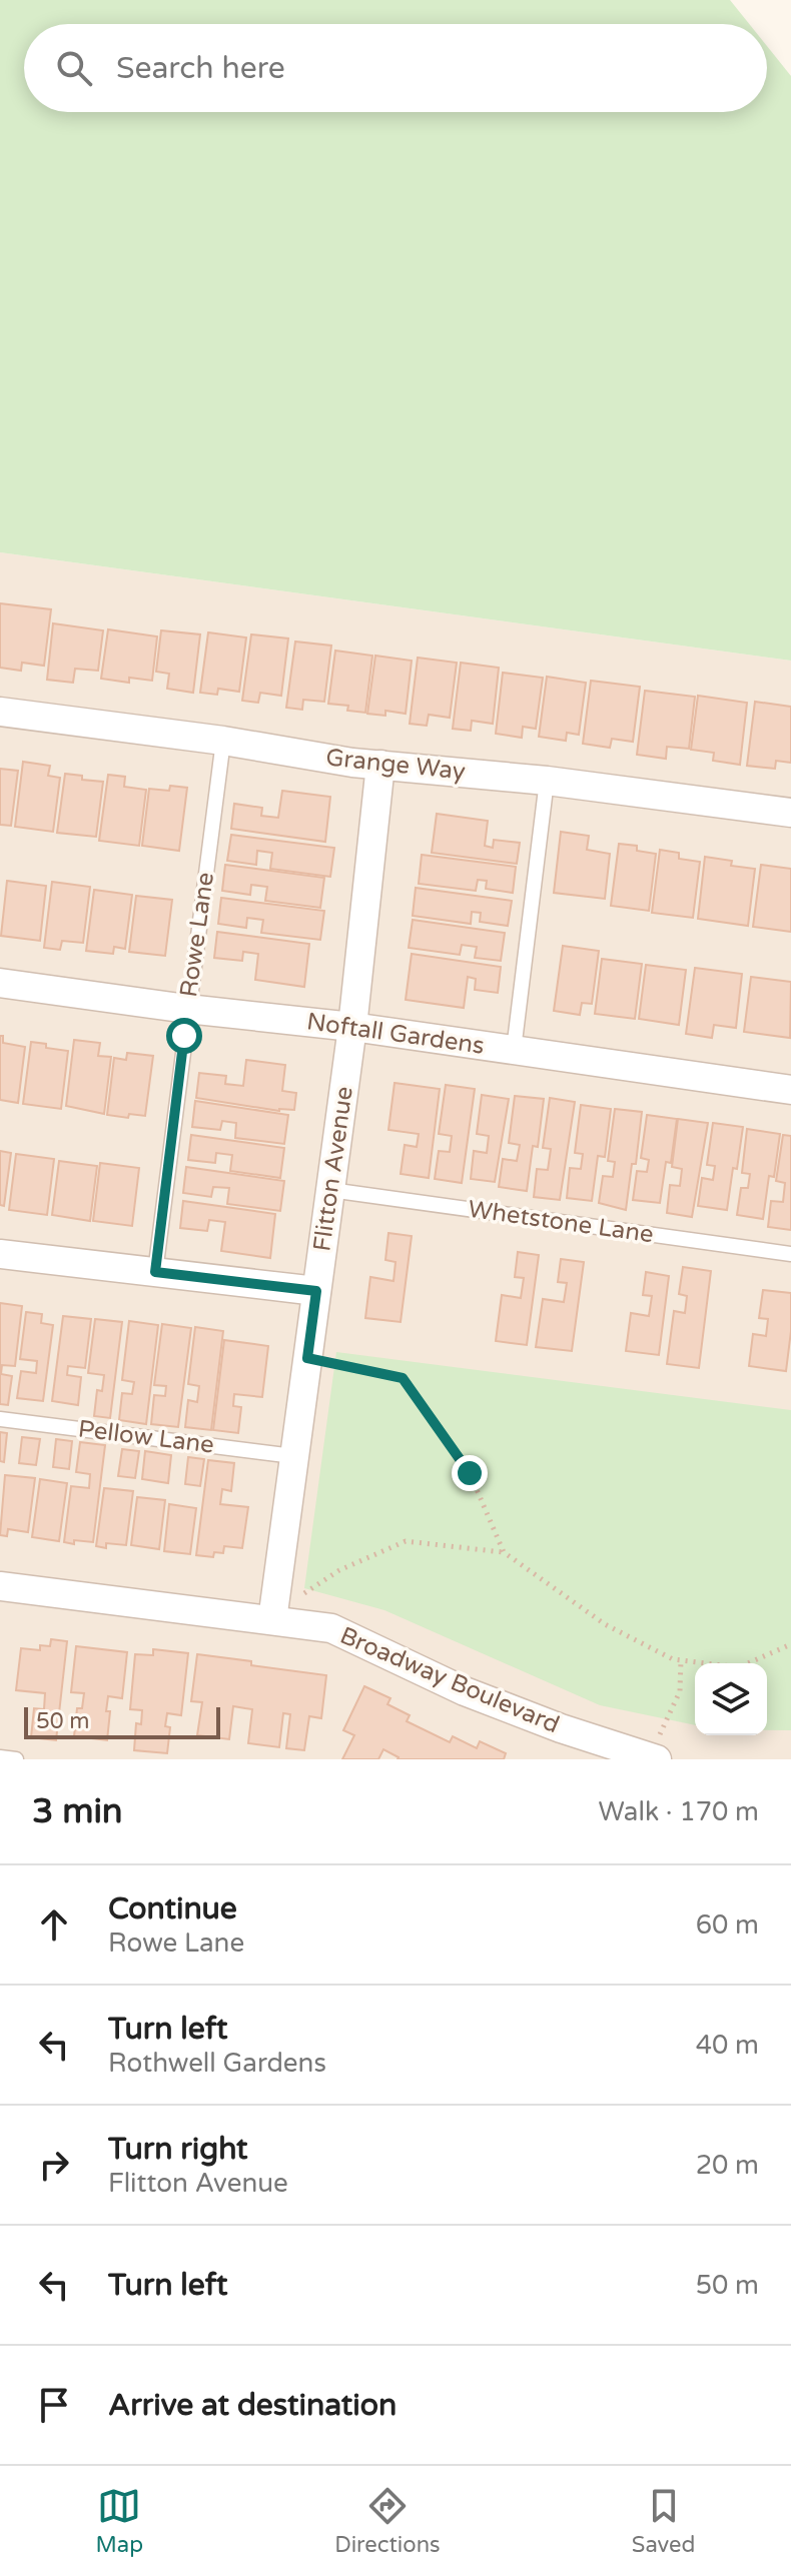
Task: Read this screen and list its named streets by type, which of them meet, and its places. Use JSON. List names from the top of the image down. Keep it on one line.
{"streets":{"street":["Grange Way","Noftall Gardens","Flitton Avenue","Broadway Boulevard"],"lane":["Rowe Lane","Whetstone Lane","Pellow Lane"]},"crossings":[["Grange Way","Rowe Lane"],["Grange Way","Flitton Avenue"],["Rowe Lane","Noftall Gardens"],["Noftall Gardens","Flitton Avenue"],["Flitton Avenue","Whetstone Lane"],["Flitton Avenue","Pellow Lane"],["Flitton Avenue","Broadway Boulevard"]],"scale_bar":"50 m","page":{"search":"Search here","scale":"50 m","heading":["3 min","Walk · 170 m"],"list":[["Continue","Rowe Lane","60 m"],["Turn left","Rothwell Gardens","40 m"],["Turn right","Flitton Avenue","20 m"],["Turn left","50 m"],"Arrive at destination"],"nav":["Map","Directions","Saved"]}}
